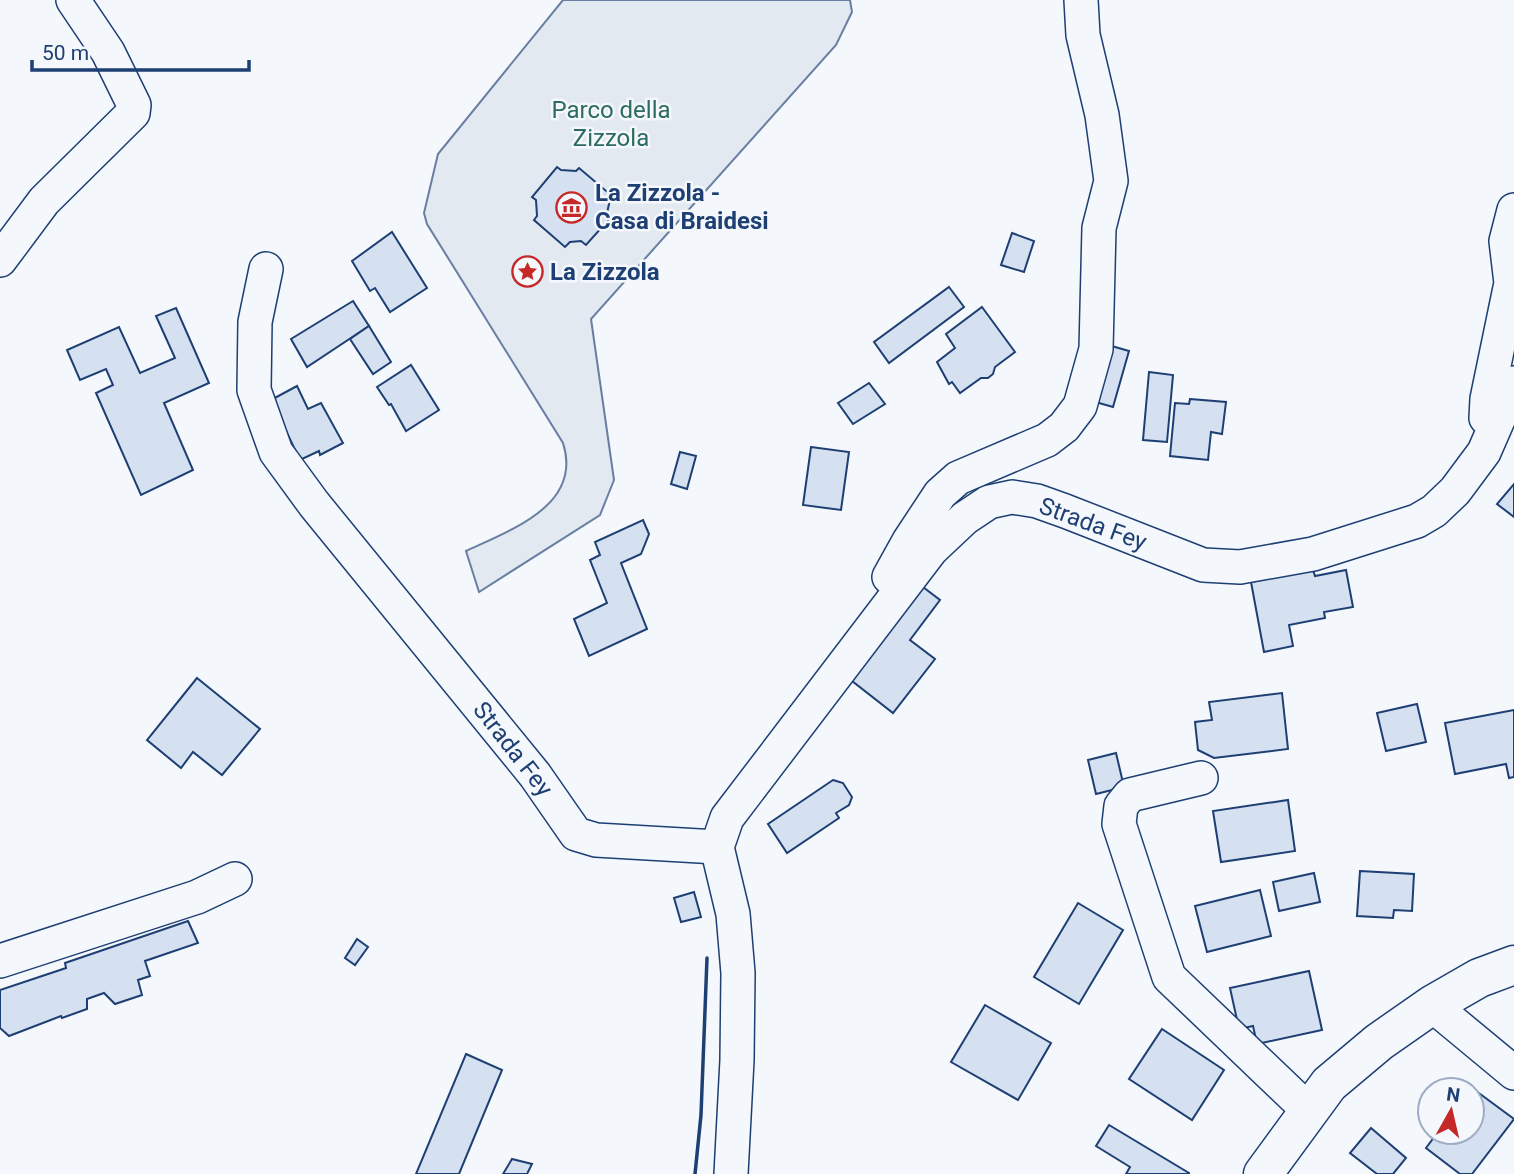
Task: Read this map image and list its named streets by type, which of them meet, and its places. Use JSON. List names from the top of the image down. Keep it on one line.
{"streets":{"street":["Strada Fey"]},"parks":["Parco della Zizzola"],"places":{"museum":["La Zizzola - Casa di Braidesi"],"place":["La Zizzola"]},"scale_bar":"50 m","north":"top"}
